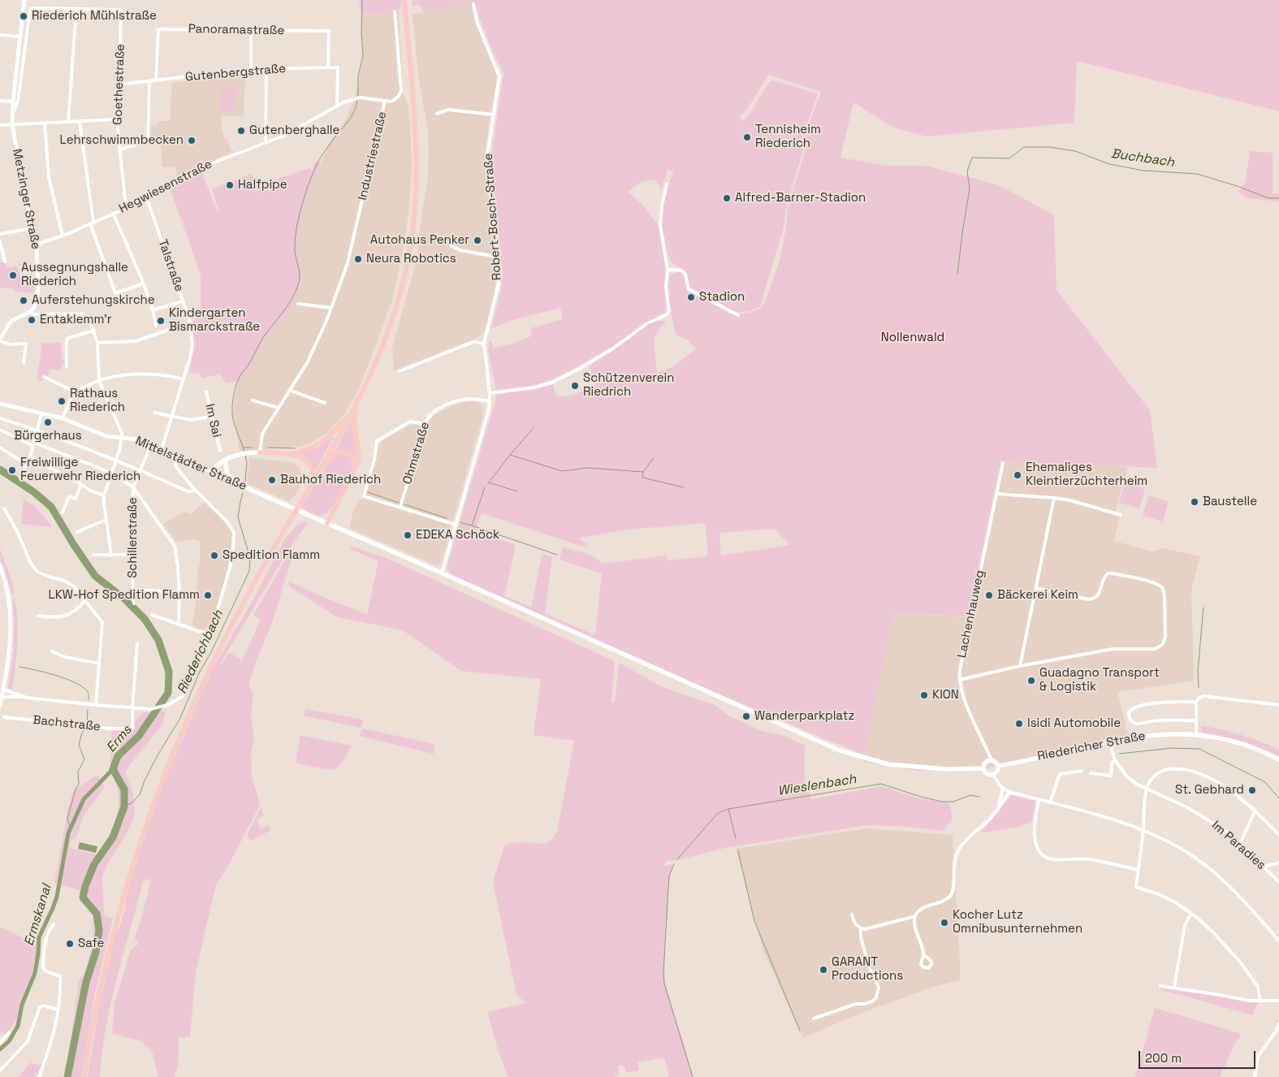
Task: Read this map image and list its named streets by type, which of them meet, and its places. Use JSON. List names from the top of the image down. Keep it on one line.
{"streets":{"main road":["Mittelstädter Straße","Riedericher Straße"],"street":["Panoramastraße","Gutenbergstraße","Goethestraße","Industriestraße","Hegwiesenstraße","Metzinger Straße","Robert-Bosch-Straße","Talstraße","Im Sai","Ohmstraße","Schillerstraße","Lachenhauweg","Bachstraße","Im Paradies"]},"crossings":[["Panoramastraße","Gutenbergstraße"],["Gutenbergstraße","Goethestraße"],["Goethestraße","Hegwiesenstraße"],["Goethestraße","Metzinger Straße"],["Industriestraße","Hegwiesenstraße"],["Hegwiesenstraße","Metzinger Straße"],["Hegwiesenstraße","Talstraße"],["Robert-Bosch-Straße","Ohmstraße"],["Robert-Bosch-Straße","Mittelstädter Straße"],["Talstraße","Mittelstädter Straße"],["Mittelstädter Straße","Lachenhauweg"],["Mittelstädter Straße","Bachstraße"],["Mittelstädter Straße","Riedericher Straße"],["Lachenhauweg","Riedericher Straße"],["Riedericher Straße","Im Paradies"]],"water":["Buchbach","Riederichbach","Erms","Wieslenbach","Ermskanal"],"parks":["Nollenwald"],"places":["Riederich Mühlstraße","Gutenberghalle","Tennisheim Riederich","Lehrschwimmbecken","Halfpipe","Alfred-Barner-Stadion","Autohaus Penker","Neura Robotics","Aussegnungshalle Riederich","Stadion","Auferstehungskirche","Entaklemm'r","Kindergarten Bismarckstraße","Schützenverein Riedrich","Rathaus Riederich","Bürgerhaus","Freiwillige Feuerwehr Riederich","Ehemaliges Kleintierzüchterheim","Bauhof Riederich","Baustelle","EDEKA Schöck","Spedition Flamm","LKW-Hof Spedition Flamm","Bäckerei Keim","Guadagno Transport & Logistik","KION","Wanderparkplatz","Isidi Automobile","St. Gebhard","Kocher Lutz Omnibusunternehmen","Safe","GARANT Productions"],"scale_bar":"200 m"}
